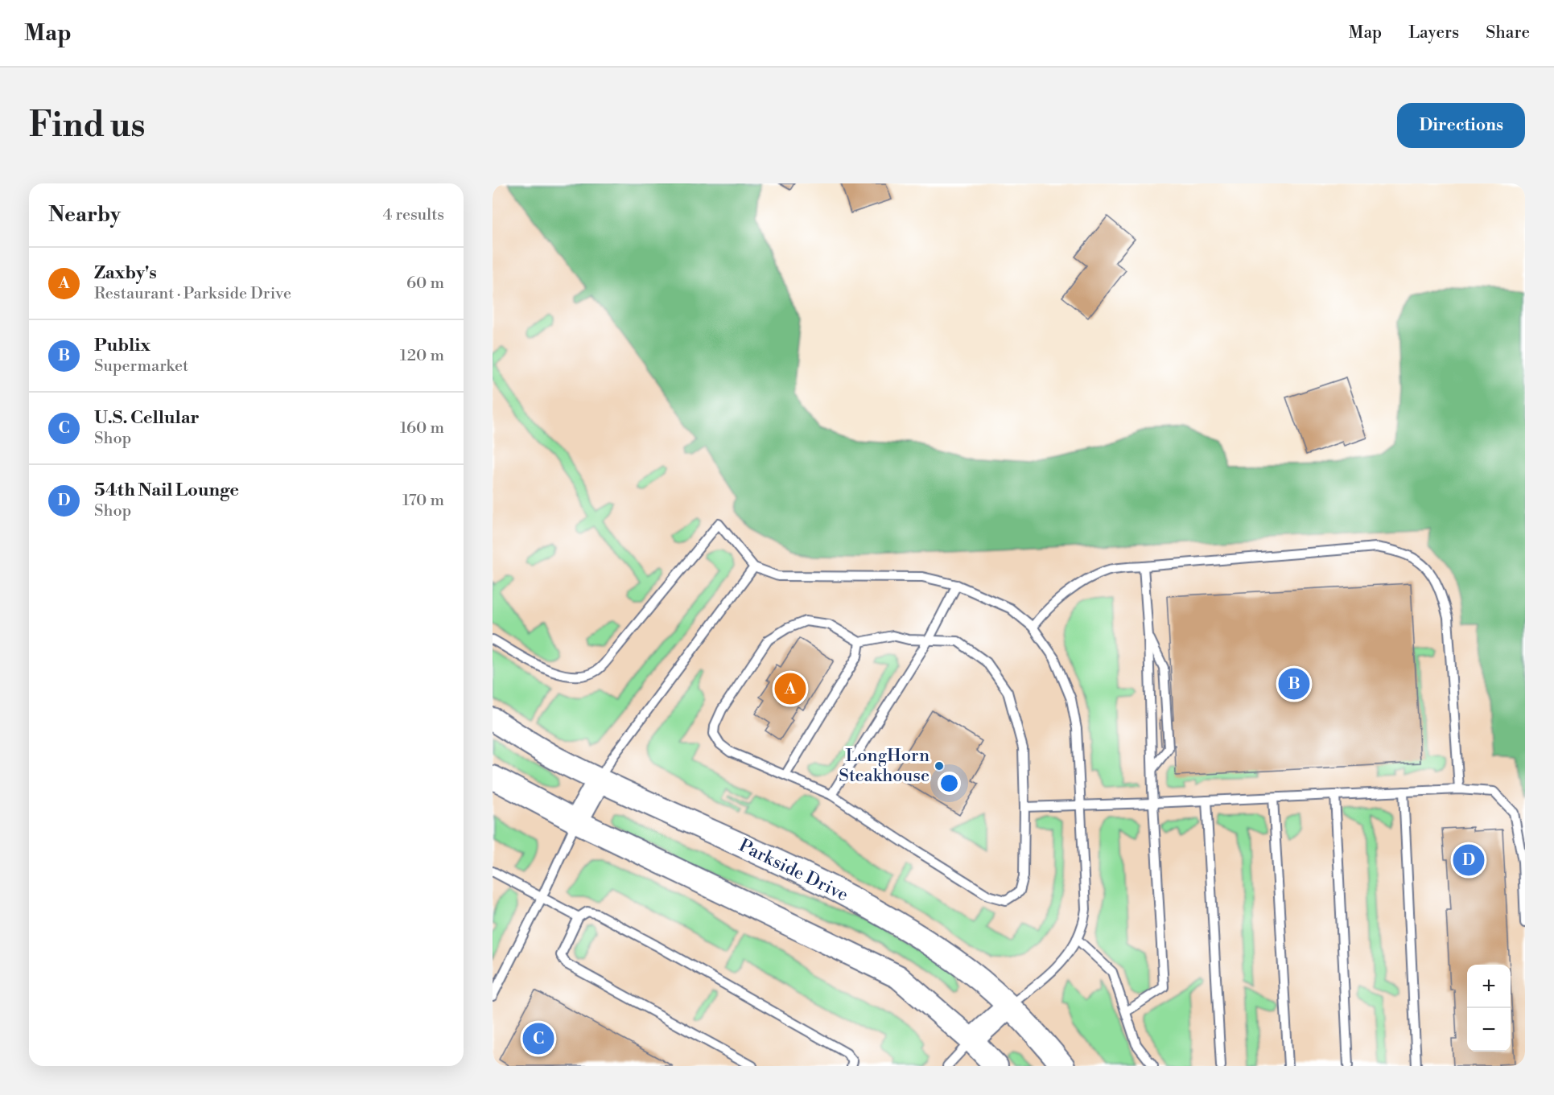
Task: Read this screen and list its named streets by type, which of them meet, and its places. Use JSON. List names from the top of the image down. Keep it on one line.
{"streets":{"street":["Parkside Drive"]},"places":["LongHorn Steakhouse"],"page":{"header":"Map","nav":["Map","Layers","Share"],"buttons":"Directions","title":"Find us","heading":["Nearby","4 results"],"list":[{"mark":"A","name":"Zaxby's","note":"Restaurant · Parkside Drive","value":"60 m"},{"mark":"B","name":"Publix","note":"Supermarket","value":"120 m"},{"mark":"C","name":"U.S. Cellular","note":"Shop","value":"160 m"},{"mark":"D","name":"54th Nail Lounge","note":"Shop","value":"170 m"}],"pins":["B","A","D","C"],"map_buttons":["+","−"]}}
